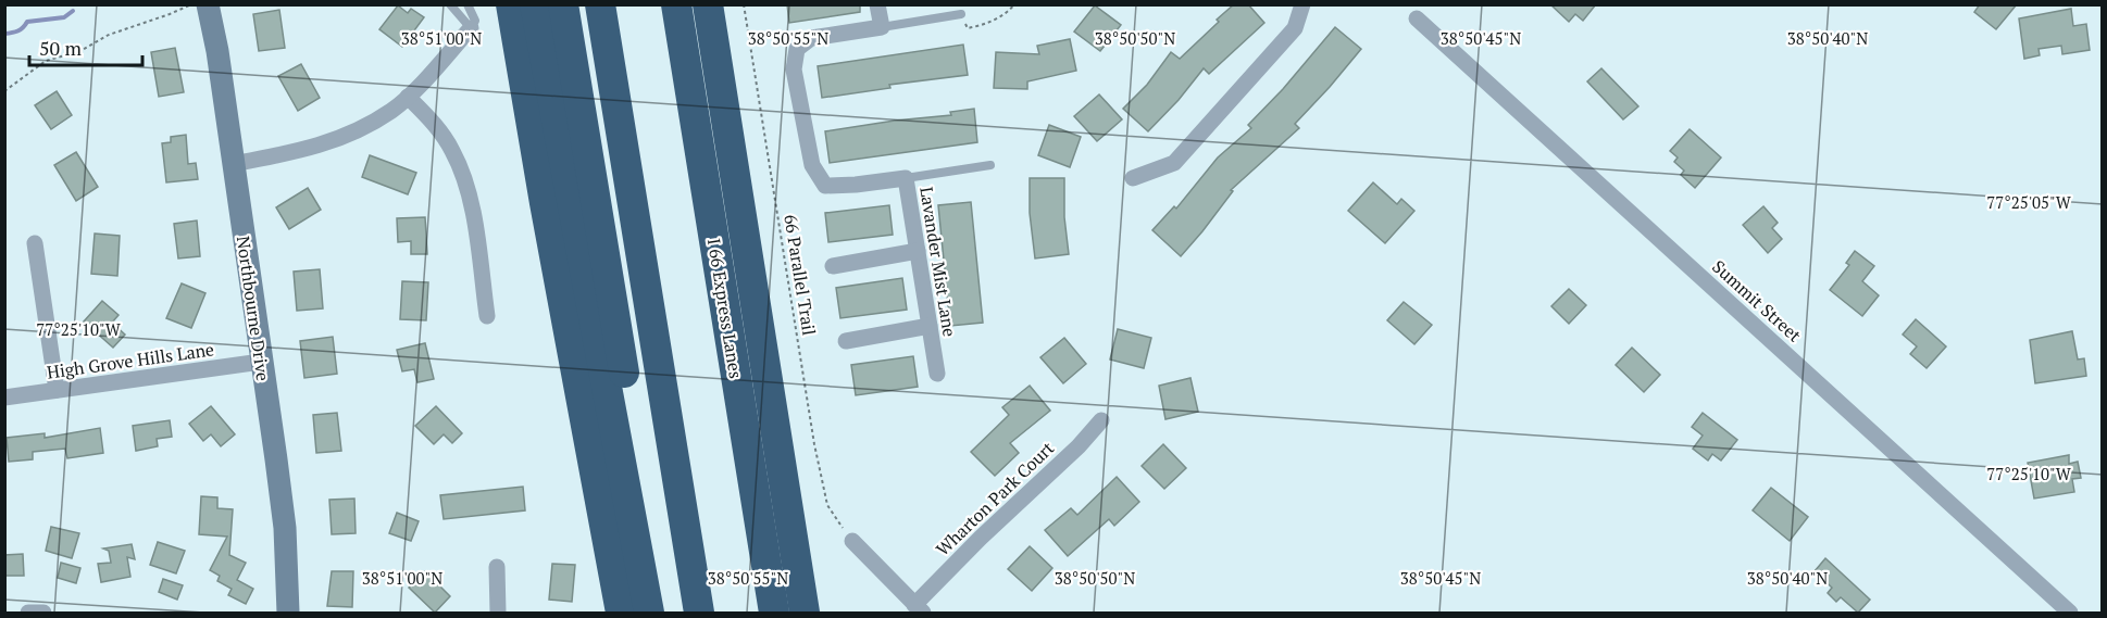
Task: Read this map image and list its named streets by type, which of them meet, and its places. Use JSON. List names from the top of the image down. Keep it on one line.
{"streets":{"highway":["I 66 Express Lanes"],"street":["Lavander Mist Lane","Summit Street","Northbourne Drive","High Grove Hills Lane","Wharton Park Court"],"path":["66 Parallel Trail"]},"crossings":[["Northbourne Drive","High Grove Hills Lane"]],"scale_bar":"50 m","coordinates":["38°51'00\"N","38°50'55\"N","38°50'50\"N","38°50'45\"N","38°50'40\"N","77°25'05\"W","77°25'10\"W"]}
